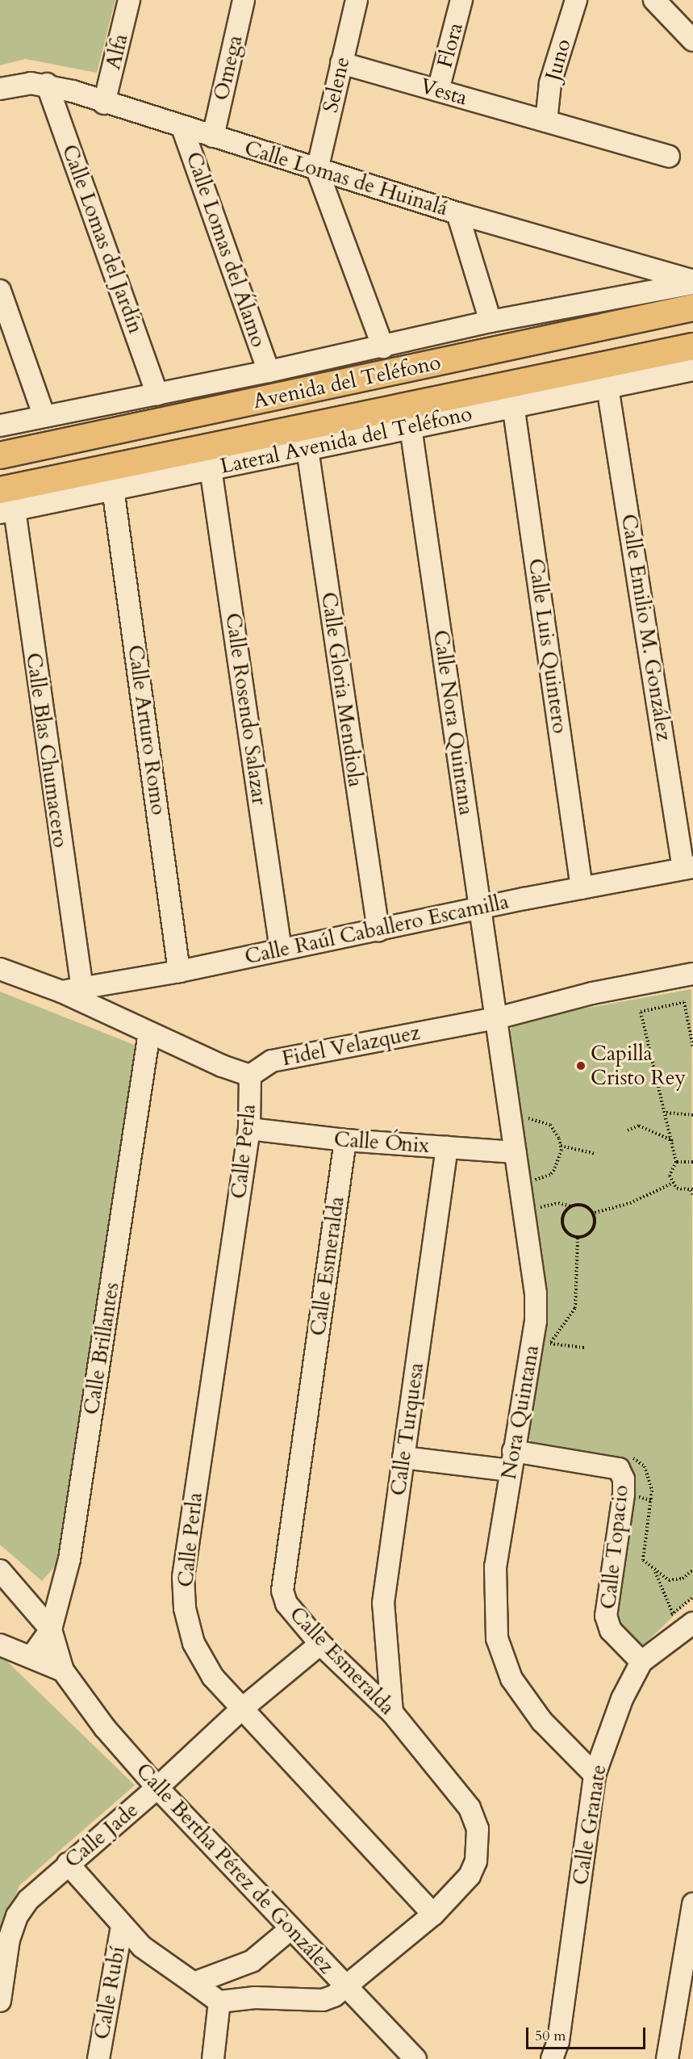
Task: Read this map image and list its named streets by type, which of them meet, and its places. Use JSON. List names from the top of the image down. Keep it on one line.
{"streets":{"main road":["Avenida del Teléfono"],"street":["Flora","Alfa","Juno","Omega","Selene","Vesta","Calle Lomas de Huinalá","Calle Lomas del Jardín","Calle Lomas del Álamo","Lateral Avenida del Teléfono","Calle Emilio M. González","Calle Luis Quintero","Calle Gloria Mendiola","Calle Rosendo Salazar","Calle Nora Quintana","Calle Arturo Romo","Calle Blas Chumacero","Calle Raúl Caballero Escamilla","Fidel Velazquez","Calle Ónix","Calle Perla","Calle Esmeralda","Calle Brillantes","Nora Quintana","Calle Turquesa","Calle Topacio","Calle Granate","Calle Jade","Calle Bertha Pérez de González","Calle Rubí"]},"crossings":[["Flora","Vesta"],["Alfa","Calle Lomas de Huinalá"],["Juno","Vesta"],["Omega","Calle Lomas de Huinalá"],["Selene","Vesta"],["Selene","Calle Lomas de Huinalá"],["Calle Lomas de Huinalá","Calle Lomas del Jardín"],["Calle Lomas de Huinalá","Calle Lomas del Álamo"],["Avenida del Teléfono","Lateral Avenida del Teléfono"],["Avenida del Teléfono","Calle Blas Chumacero"],["Lateral Avenida del Teléfono","Calle Emilio M. González"],["Lateral Avenida del Teléfono","Calle Luis Quintero"],["Lateral Avenida del Teléfono","Calle Gloria Mendiola"],["Lateral Avenida del Teléfono","Calle Rosendo Salazar"],["Lateral Avenida del Teléfono","Calle Nora Quintana"],["Lateral Avenida del Teléfono","Calle Arturo Romo"],["Lateral Avenida del Teléfono","Calle Blas Chumacero"],["Calle Emilio M. González","Calle Raúl Caballero Escamilla"],["Calle Luis Quintero","Calle Raúl Caballero Escamilla"],["Calle Gloria Mendiola","Calle Raúl Caballero Escamilla"],["Calle Rosendo Salazar","Calle Raúl Caballero Escamilla"],["Calle Nora Quintana","Calle Raúl Caballero Escamilla"],["Calle Nora Quintana","Fidel Velazquez"],["Calle Nora Quintana","Nora Quintana"],["Calle Arturo Romo","Calle Raúl Caballero Escamilla"],["Calle Blas Chumacero","Calle Raúl Caballero Escamilla"],["Fidel Velazquez","Calle Perla"],["Fidel Velazquez","Nora Quintana"],["Calle Ónix","Calle Perla"],["Calle Ónix","Calle Esmeralda"],["Calle Ónix","Nora Quintana"],["Calle Ónix","Calle Turquesa"],["Calle Perla","Calle Esmeralda"],["Calle Perla","Calle Jade"],["Calle Esmeralda","Calle Turquesa"],["Calle Esmeralda","Calle Jade"],["Calle Esmeralda","Calle Bertha Pérez de González"],["Calle Brillantes","Calle Bertha Pérez de González"],["Nora Quintana","Calle Topacio"],["Nora Quintana","Calle Granate"],["Calle Topacio","Calle Granate"],["Calle Jade","Calle Bertha Pérez de González"]],"places":["Capilla Cristo Rey"],"scale_bar":"50 m"}
